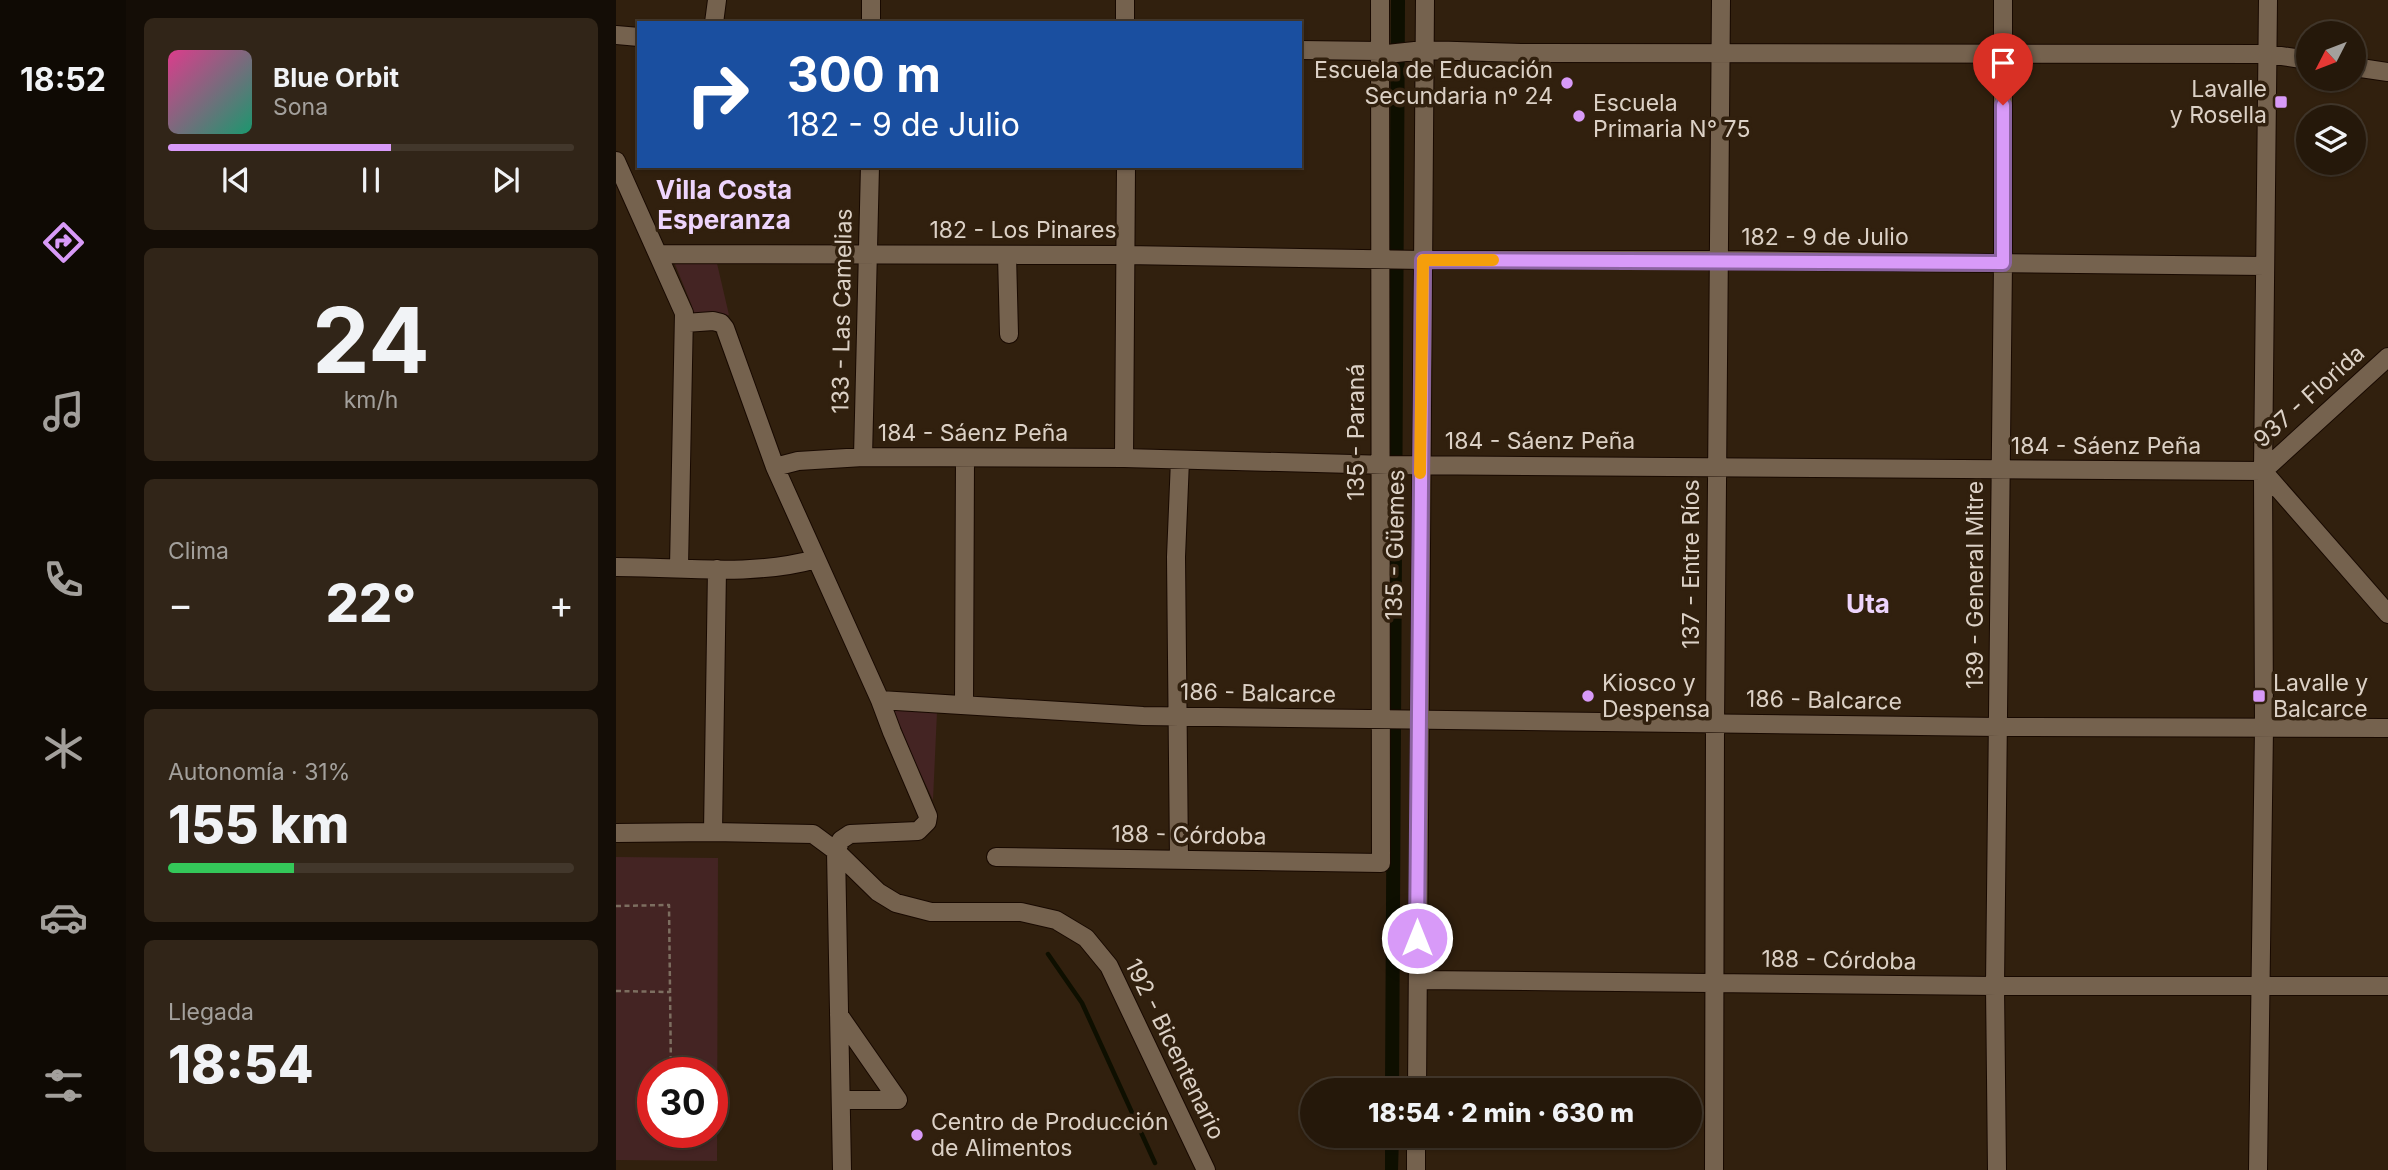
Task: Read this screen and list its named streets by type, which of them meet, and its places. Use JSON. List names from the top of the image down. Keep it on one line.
{"streets":{"street":["182 - Los Pinares","182 - 9 de Julio","133 - Las Camelias","937 - Florida","135 - Paraná","184 - Sáenz Peña","135 - Güemes","137 - Entre Ríos","139 - General Mitre","186 - Balcarce","188 - Córdoba","192 - Bicentenario"]},"crossings":[["182 - Los Pinares","182 - 9 de Julio"],["182 - Los Pinares","133 - Las Camelias"],["182 - Los Pinares","135 - Paraná"],["182 - 9 de Julio","135 - Paraná"],["182 - 9 de Julio","135 - Güemes"],["182 - 9 de Julio","137 - Entre Ríos"],["182 - 9 de Julio","139 - General Mitre"],["133 - Las Camelias","184 - Sáenz Peña"],["937 - Florida","184 - Sáenz Peña"],["135 - Paraná","184 - Sáenz Peña"],["135 - Paraná","186 - Balcarce"],["135 - Paraná","188 - Córdoba"],["184 - Sáenz Peña","135 - Güemes"],["184 - Sáenz Peña","137 - Entre Ríos"],["184 - Sáenz Peña","139 - General Mitre"],["135 - Güemes","186 - Balcarce"],["135 - Güemes","188 - Córdoba"],["137 - Entre Ríos","186 - Balcarce"],["137 - Entre Ríos","188 - Córdoba"],["139 - General Mitre","186 - Balcarce"],["139 - General Mitre","188 - Córdoba"]],"districts":["Villa Costa Esperanza","Uta"],"places":{"other":["Escuela de Educación Secundaria nº 24","Escuela Primaria N° 75","Kiosco y Despensa","Centro de Producción de Alimentos"],"transit":["Lavalle y Rosella","Lavalle y Balcarce"]},"north":"bottom left","page":{"tabs":"18:52","turn":["300 m","182 - 9 de Julio"],"song":["Blue Orbit","Sona"],"tile":[["24","km/h"],"Clima",["Autonomía · 31%","155 km"],["Llegada","18:54"]],"heat":["−","22°","+"],"limit":"30","trip":"18:54 · 2 min · 630 m"}}
